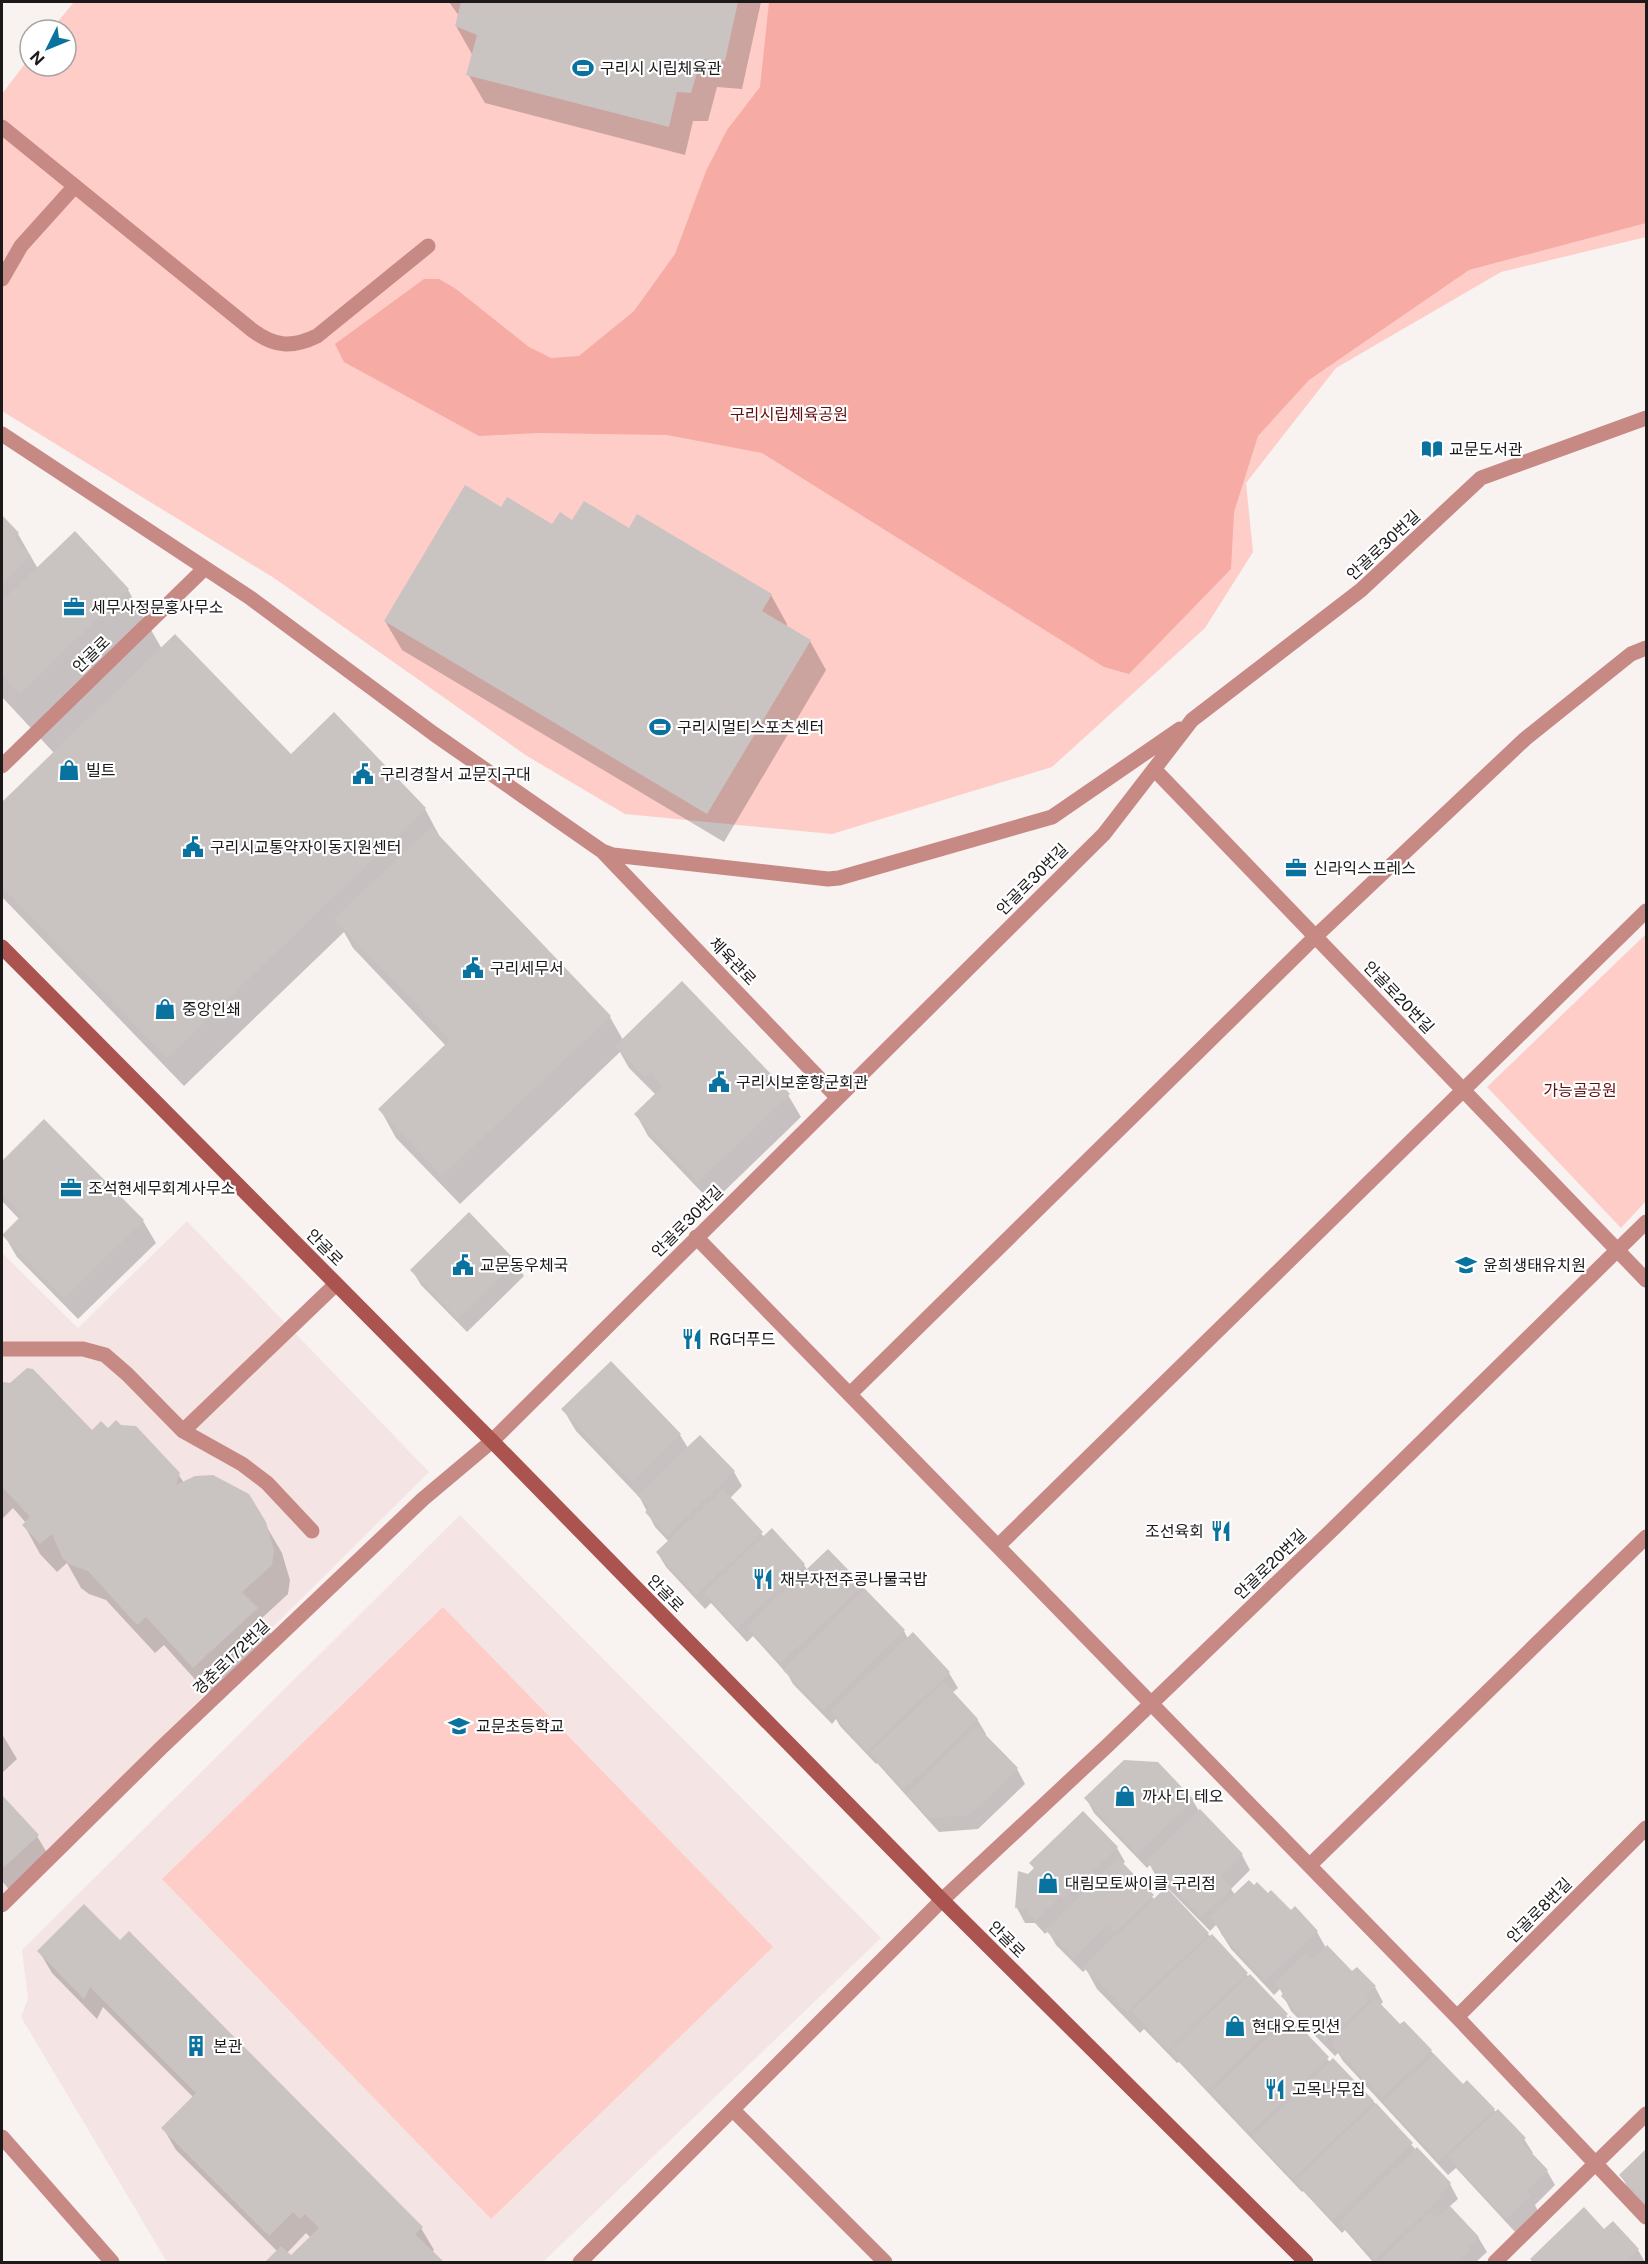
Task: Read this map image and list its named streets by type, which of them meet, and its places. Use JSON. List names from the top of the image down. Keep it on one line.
{"streets":{"street":["안골로30번길","안골로","체육관로","안골로20번길","경춘로172번길","안골로8번길"]},"crossings":[["안골로30번길","안골로"],["안골로30번길","체육관로"],["안골로30번길","안골로20번길"],["안골로30번길","경춘로172번길"],["안골로","안골로20번길"],["안골로","경춘로172번길"]],"parks":["구리시립체육공원","가능골공원"],"places":{"sports":["구리시 시립체육관","구리시멀티스포츠센터"],"library":["교문도서관"],"office":["세무사정문홍사무소","신라익스프레스","조석현세무회계사무소"],"shop":["빌트","중앙인쇄","까사 디 테오","대림모토싸이클 구리점","현대오토밋션"],"public building":["구리경찰서 교문지구대","구리시교통약자이동지원센터","구리세무서","구리시보훈향군회관","교문동우체국"],"school or university":["윤희생태유치원","교문초등학교"],"restaurant":["RG더푸드","조선육회","채부자전주콩나물국밥","고목나무집"],"building":["본관"]},"north":"bottom left"}
